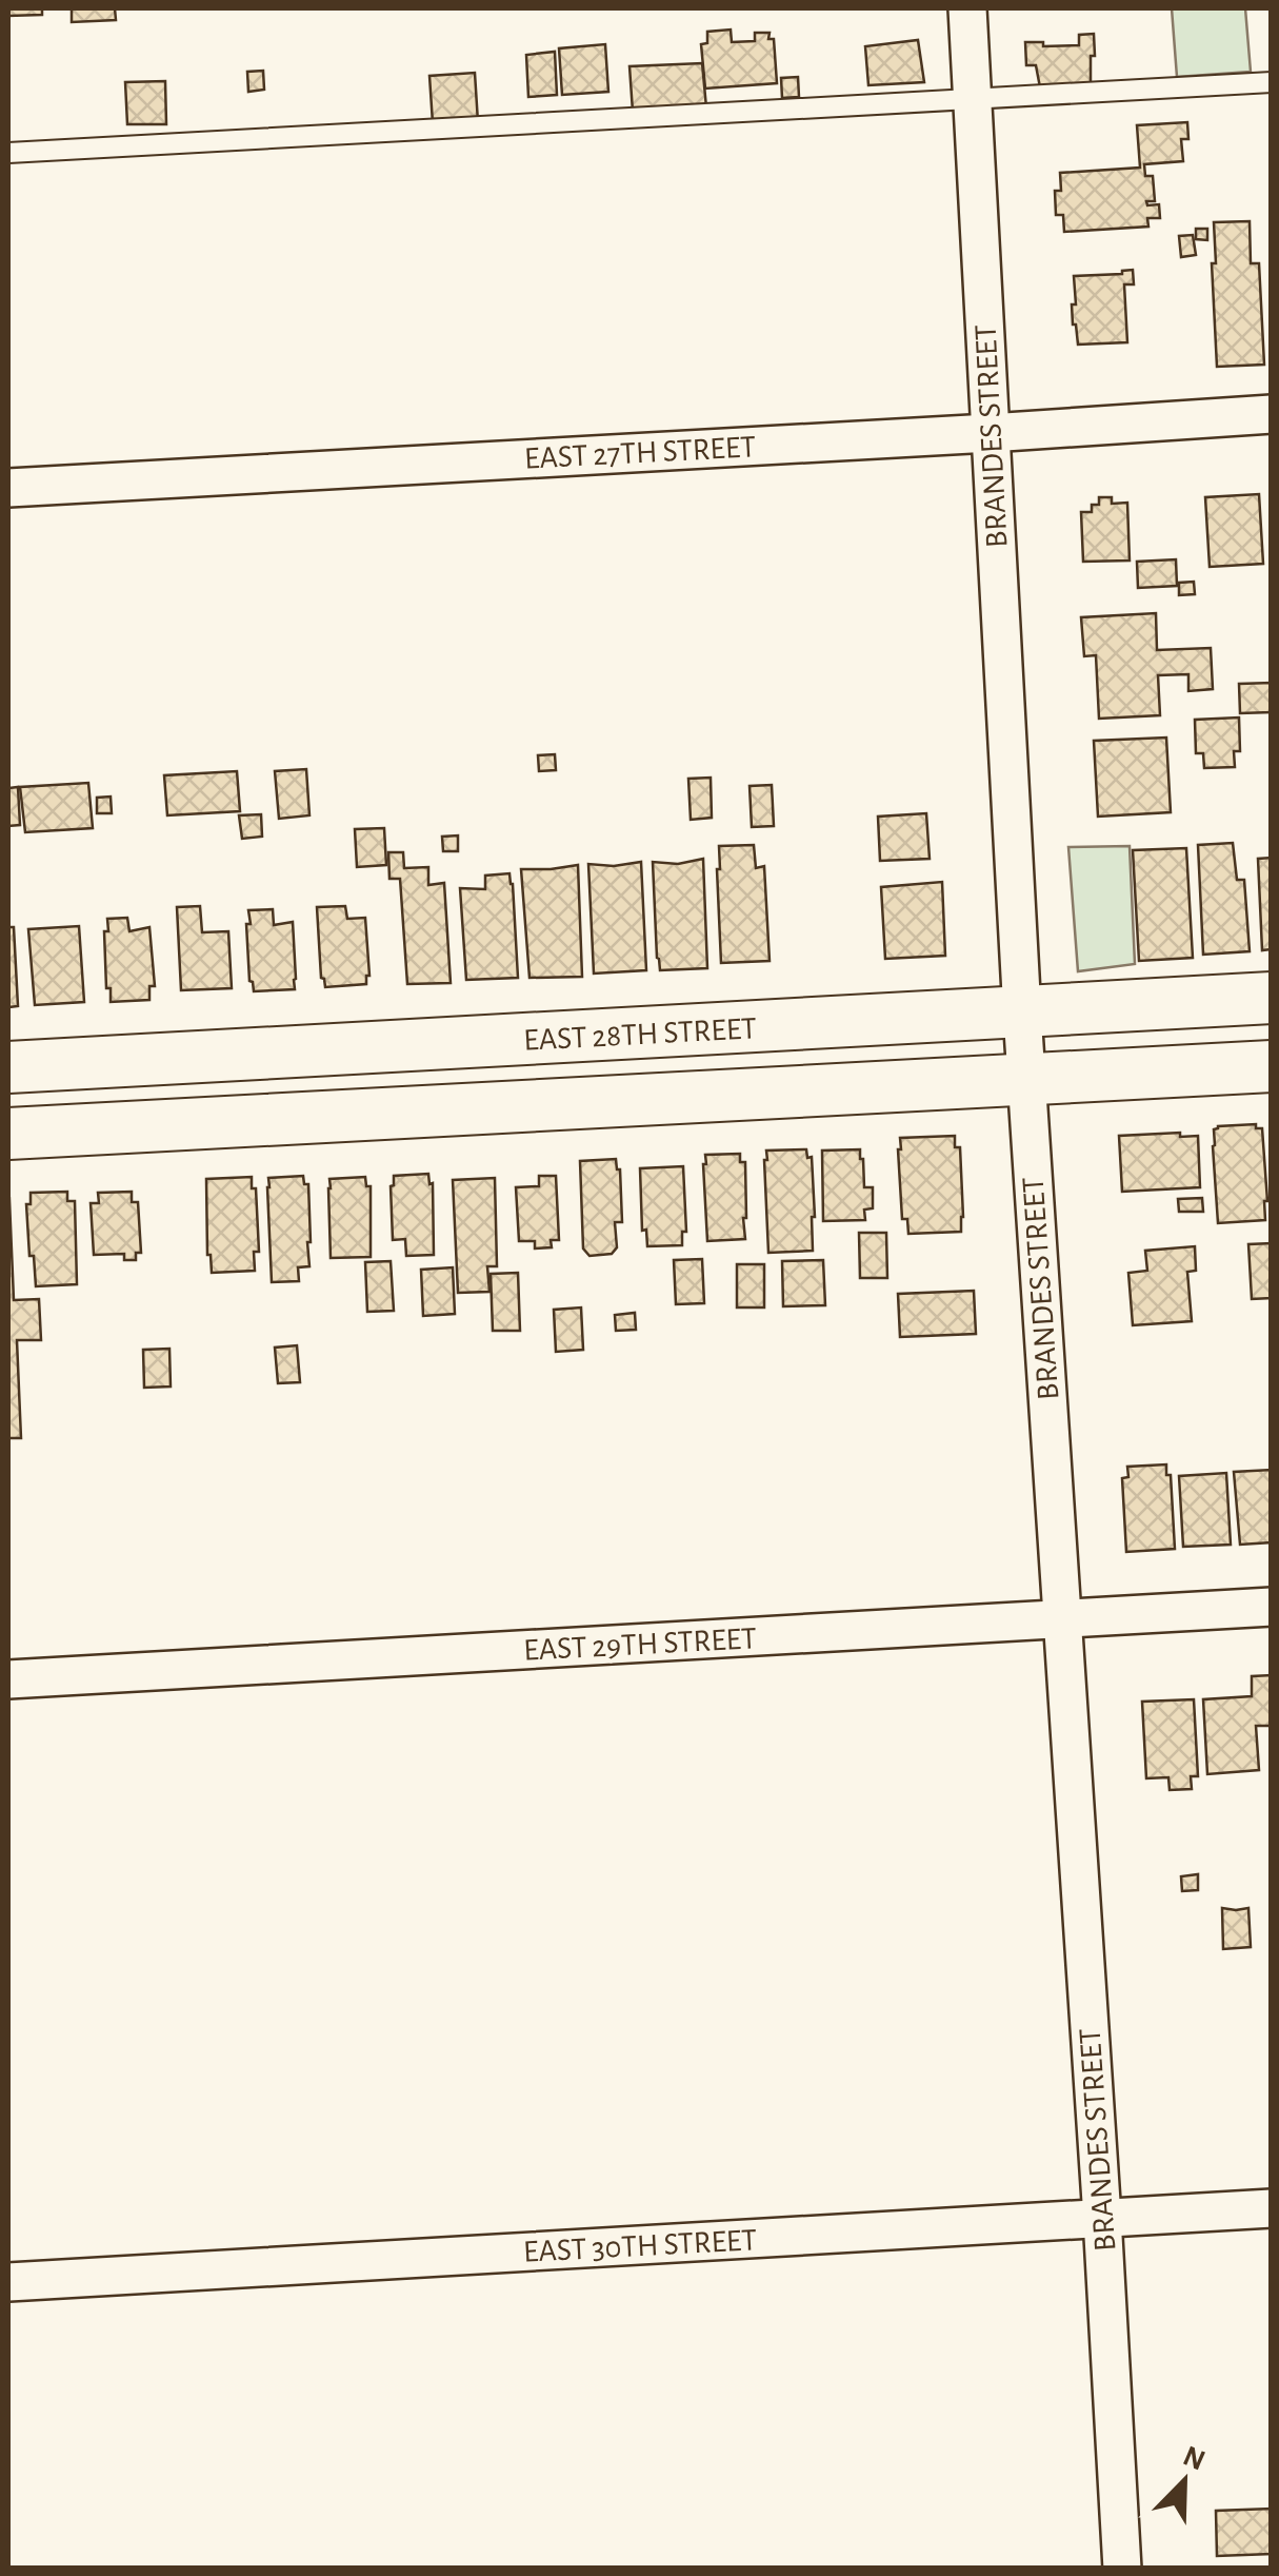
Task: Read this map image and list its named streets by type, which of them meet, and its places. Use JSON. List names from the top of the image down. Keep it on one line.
{"streets":{"street":["BRANDES STREET","EAST 27TH STREET","EAST 28TH STREET","EAST 29TH STREET","EAST 30TH STREET"]},"crossings":[["BRANDES STREET","EAST 27TH STREET"],["BRANDES STREET","EAST 28TH STREET"],["BRANDES STREET","EAST 29TH STREET"],["BRANDES STREET","EAST 30TH STREET"]],"north":"top right"}
